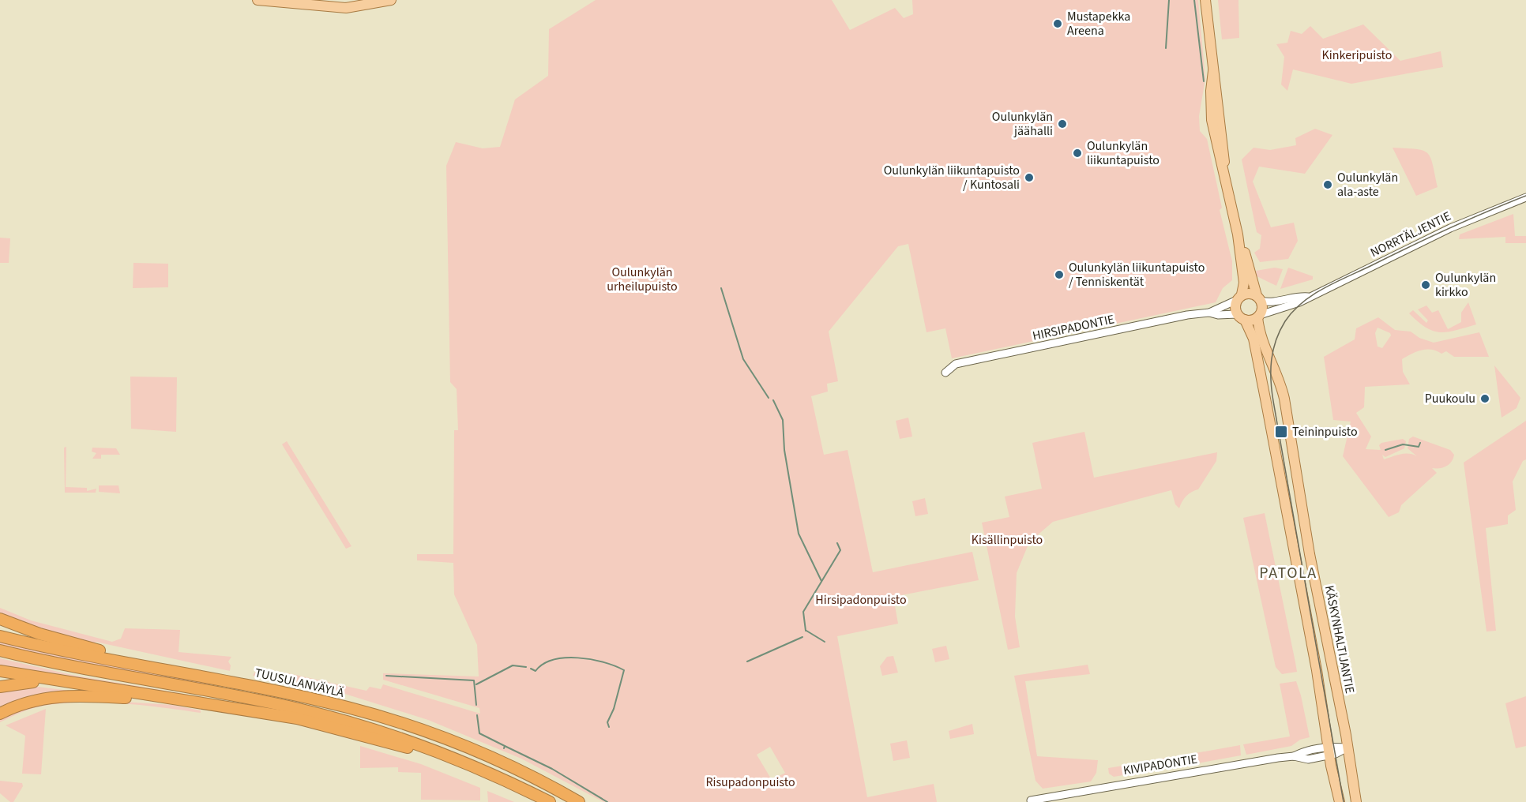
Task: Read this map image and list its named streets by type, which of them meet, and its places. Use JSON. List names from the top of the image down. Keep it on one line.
{"streets":{"highway":["TUUSULANVÄYLÄ"],"main road":["KÄSKYNHALTIJANTIE"],"street":["NORRTÄLJENTIE","HIRSIPADONTIE","KIVIPADONTIE"]},"crossings":[["NORRTÄLJENTIE","HIRSIPADONTIE"],["NORRTÄLJENTIE","KÄSKYNHALTIJANTIE"],["HIRSIPADONTIE","KÄSKYNHALTIJANTIE"],["KÄSKYNHALTIJANTIE","KIVIPADONTIE"]],"districts":["PATOLA"],"parks":["Kinkeripuisto","Oulunkylän urheilupuisto","Kisällinpuisto","Hirsipadonpuisto","Risupadonpuisto"],"places":{"other":["Mustapekka Areena","Oulunkylän jäähalli","Oulunkylän liikuntapuisto","Oulunkylän liikuntapuisto / Kuntosali","Oulunkylän ala-aste","Oulunkylän liikuntapuisto / Tenniskentät","Oulunkylän kirkko","Puukoulu"],"transit":["Teininpuisto"]}}
